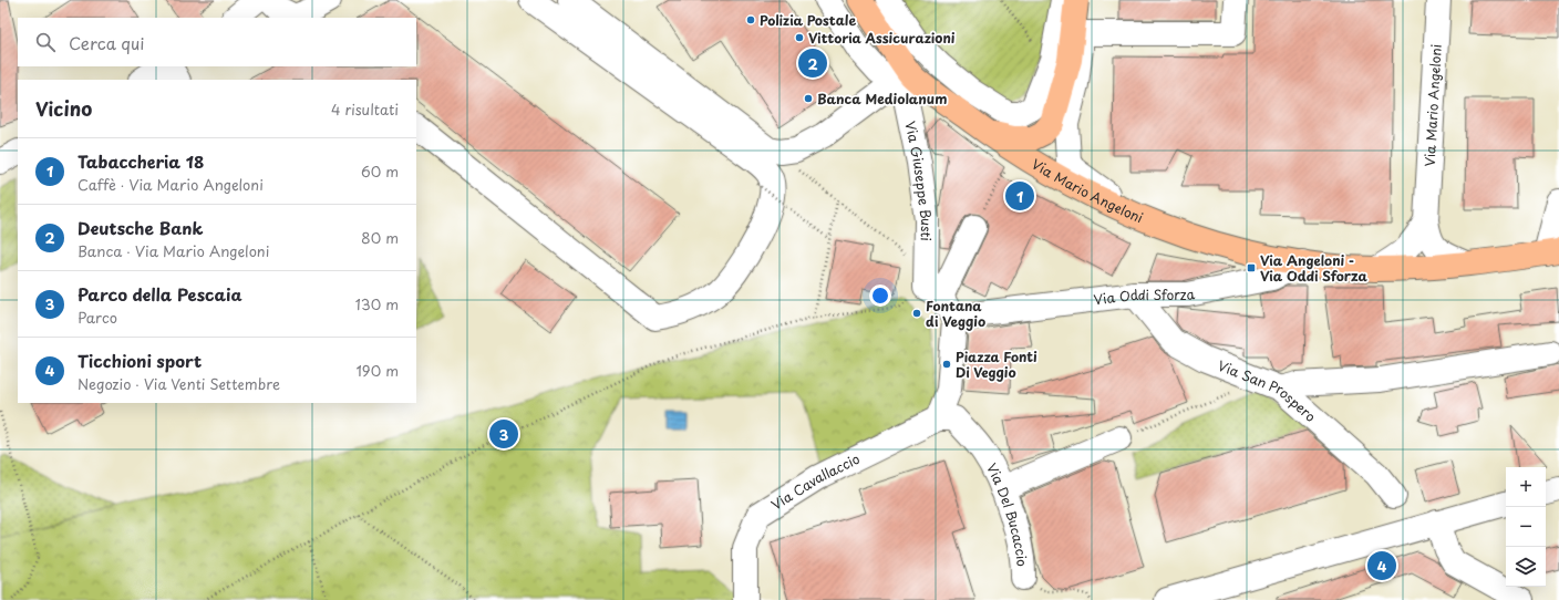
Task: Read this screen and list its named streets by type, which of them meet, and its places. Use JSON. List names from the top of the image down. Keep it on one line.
{"streets":{"main road":["Via Mario Angeloni"],"street":["Via Giuseppe Busti","Via Oddi Sforza","Via San Prospero","Via Cavallaccio","Via Del Bucaccio"]},"crossings":[["Via Mario Angeloni","Via Giuseppe Busti"],["Via Mario Angeloni","Via Oddi Sforza"],["Via Oddi Sforza","Via San Prospero"],["Via Cavallaccio","Via Del Bucaccio"]],"places":{"other":["Polizia Postale","Vittoria Assicurazioni","Banca Mediolanum","Fontana di Veggio","Piazza Fonti Di Veggio"],"transit":["Via Angeloni - Via Oddi Sforza"]},"page":{"search":"Cerca qui","pins":["2","1","3","4"],"heading":["Vicino","4 risultati"],"list":[{"mark":"1","name":"Tabaccheria 18","note":"Caffè · Via Mario Angeloni","value":"60 m"},{"mark":"2","name":"Deutsche Bank","note":"Banca · Via Mario Angeloni","value":"80 m"},{"mark":"3","name":"Parco della Pescaia","note":"Parco","value":"130 m"},{"mark":"4","name":"Ticchioni sport","note":"Negozio · Via Venti Settembre","value":"190 m"}],"map_buttons":["+","−"]}}
